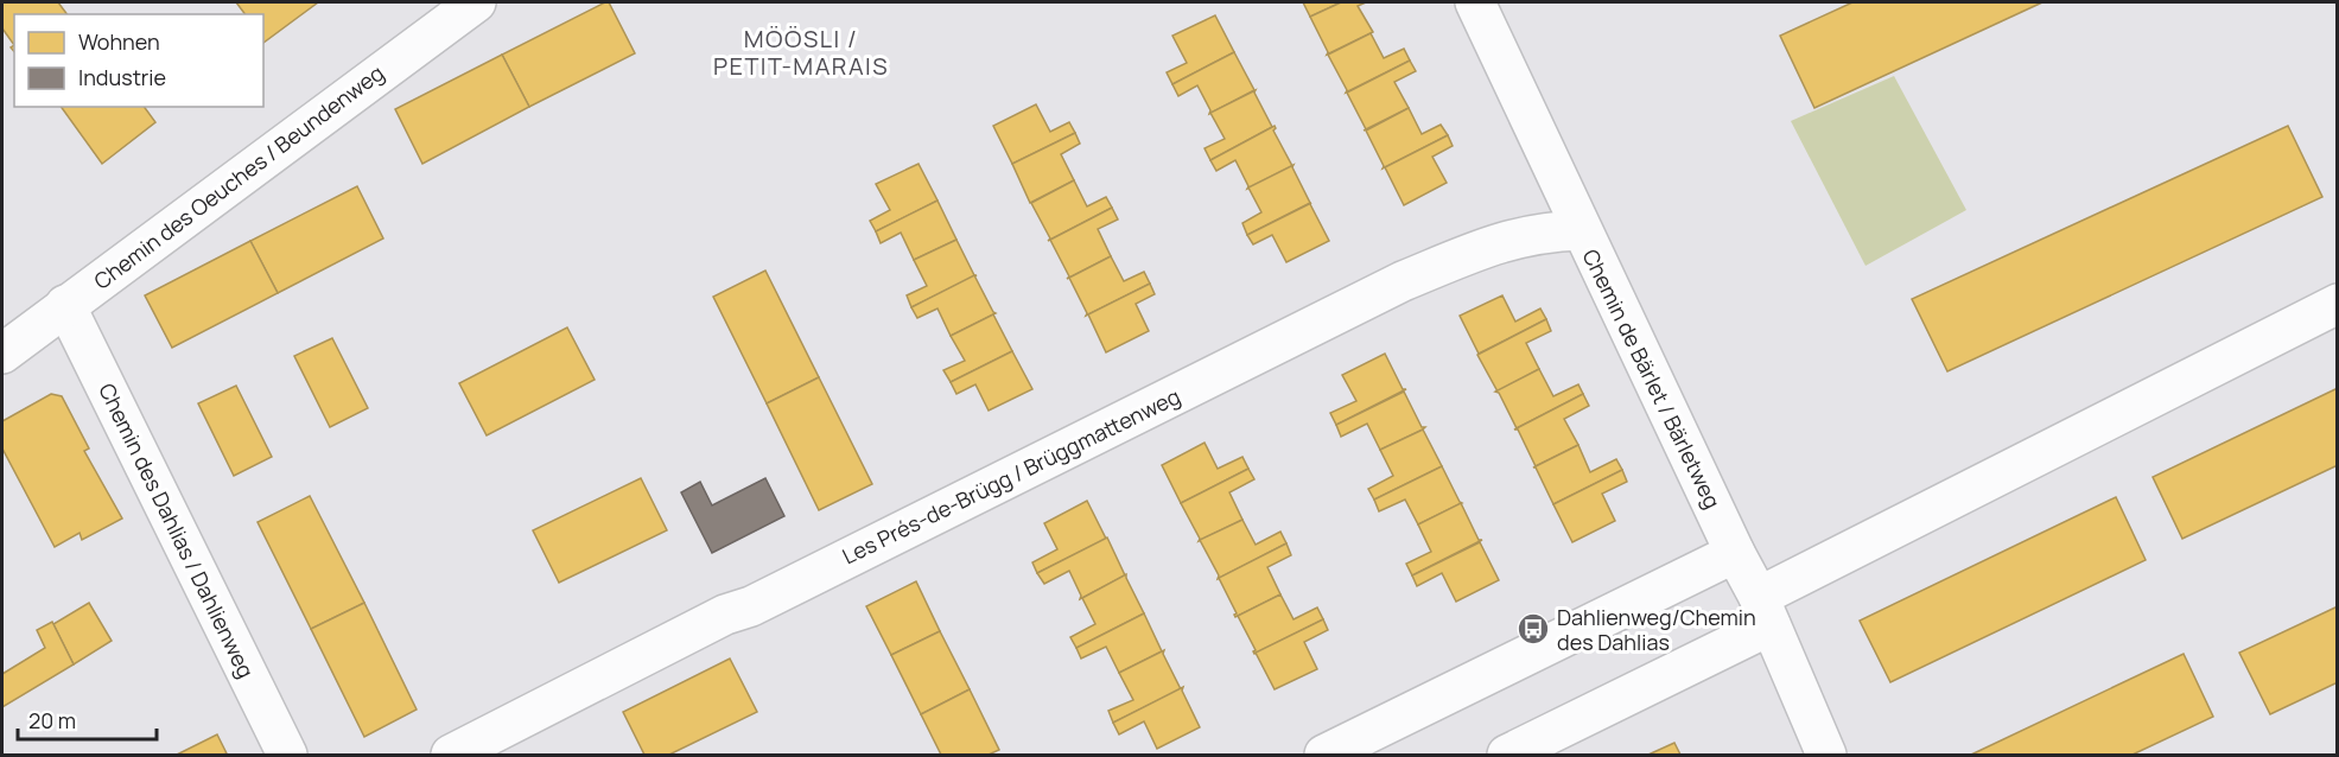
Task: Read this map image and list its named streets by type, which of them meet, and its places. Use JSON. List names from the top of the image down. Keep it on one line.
{"streets":{"street":["Chemin des Oeuches / Beundenweg","Chemin de Bärlet / Bärletweg","Les Prés-de-Brügg / Brüggmattenweg","Chemin des Dahlias / Dahlienweg"]},"crossings":[["Chemin des Oeuches / Beundenweg","Chemin des Dahlias / Dahlienweg"],["Chemin de Bärlet / Bärletweg","Les Prés-de-Brügg / Brüggmattenweg"]],"districts":["MÖÖSLI / PETIT-MARAIS"],"places":{"bus stop":["Dahlienweg/Chemin des Dahlias"]},"legend":["Wohnen","Industrie"],"scale_bar":"20 m"}
